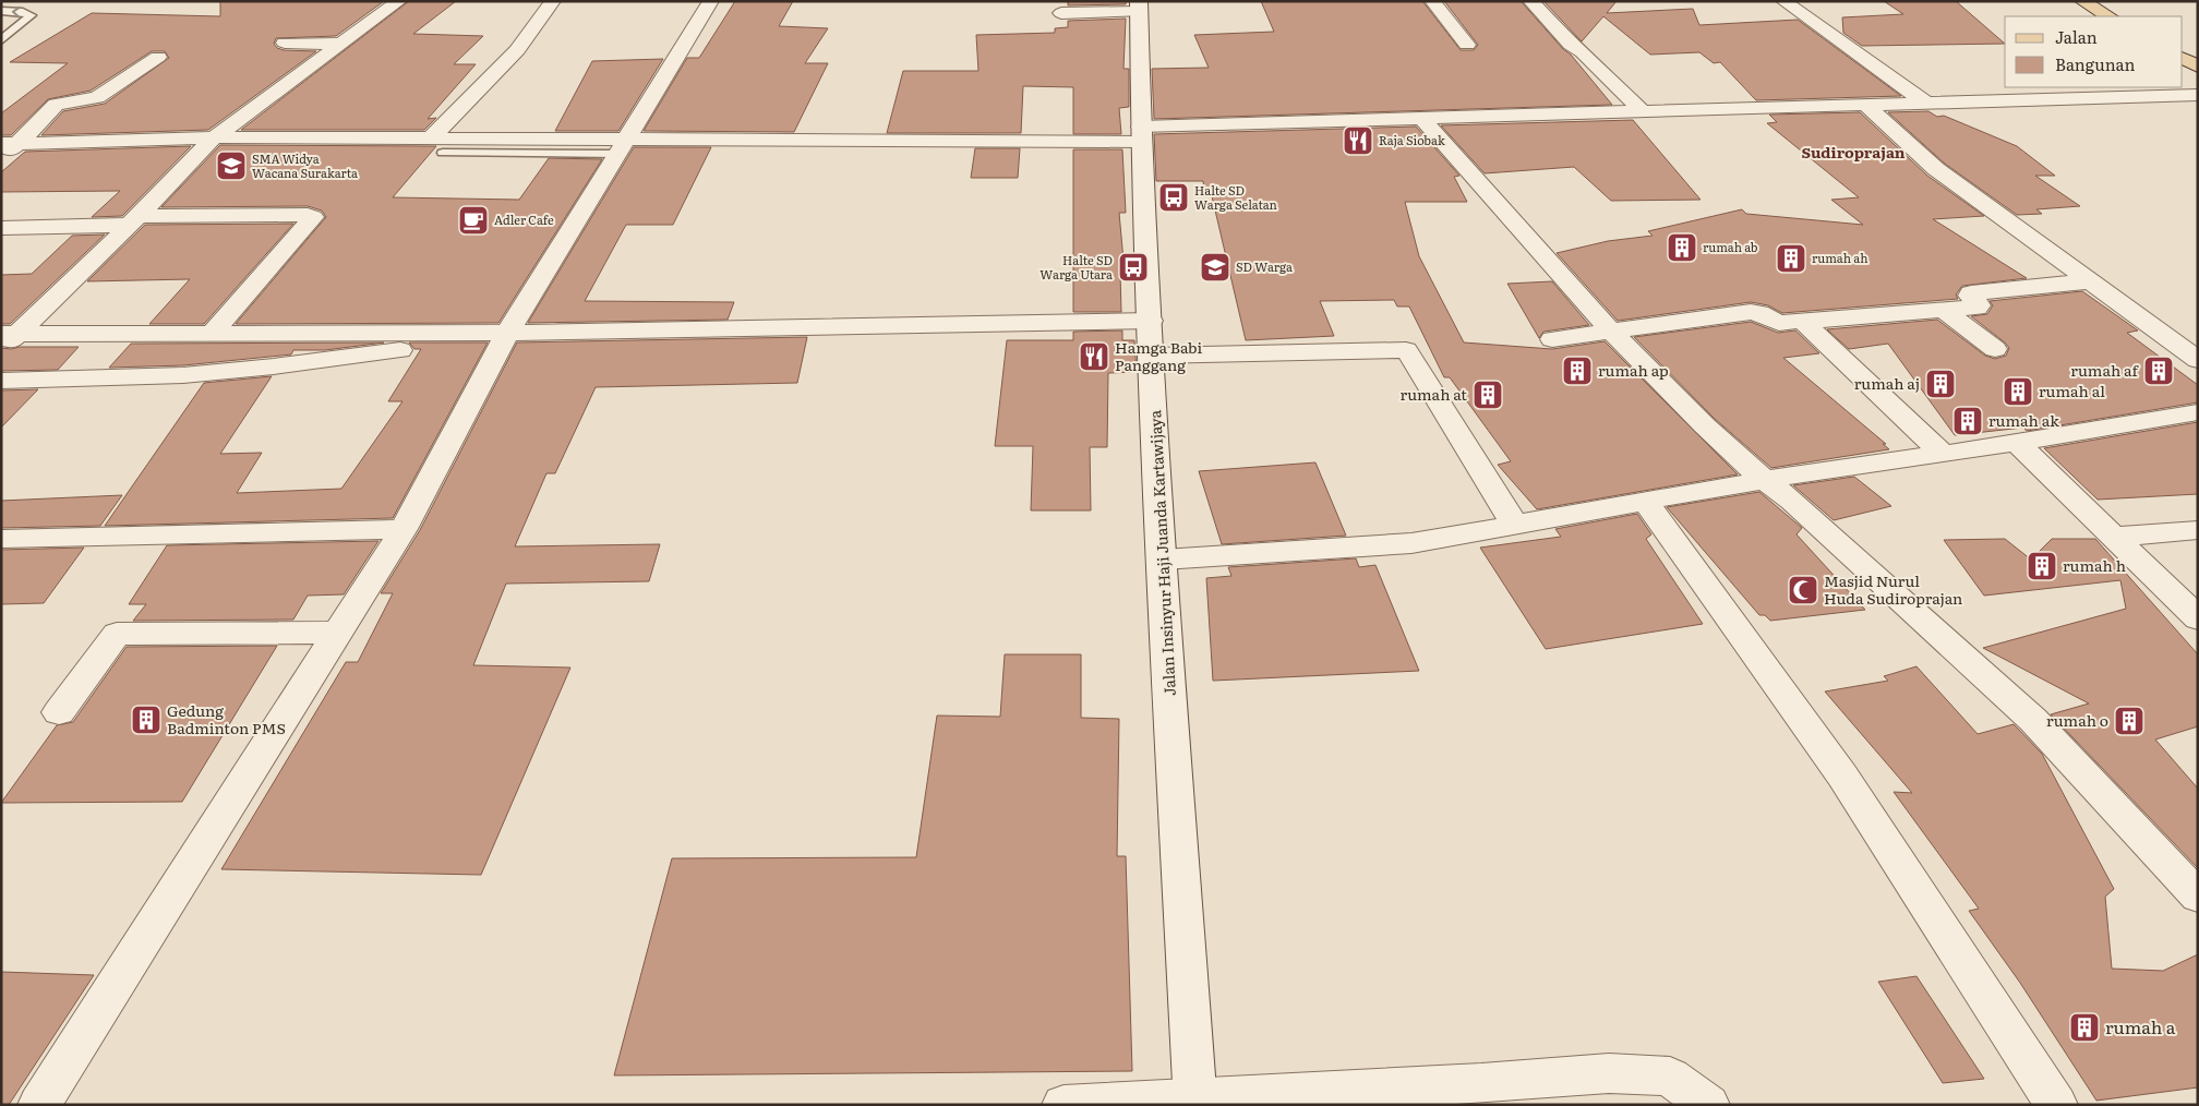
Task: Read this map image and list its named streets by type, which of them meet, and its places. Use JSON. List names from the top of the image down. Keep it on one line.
{"streets":{"street":["Jalan Insinyur Haji Juanda Kartawijaya"]},"districts":["Sudiroprajan"],"places":{"restaurant":["Raja Siobak","Hamga Babi Panggang"],"school or university":["SMA Widya Wacana Surakarta","SD Warga"],"bus stop":["Halte SD Warga Selatan","Halte SD Warga Utara"],"cafe":["Adler Cafe"],"building":["rumah ab","rumah ah","rumah ap","rumah af","rumah aj","rumah al","rumah at","rumah ak","rumah h","Gedung Badminton PMS","rumah o","rumah a"],"mosque":["Masjid Nurul Huda Sudiroprajan"]},"legend":["Jalan","Bangunan"]}
